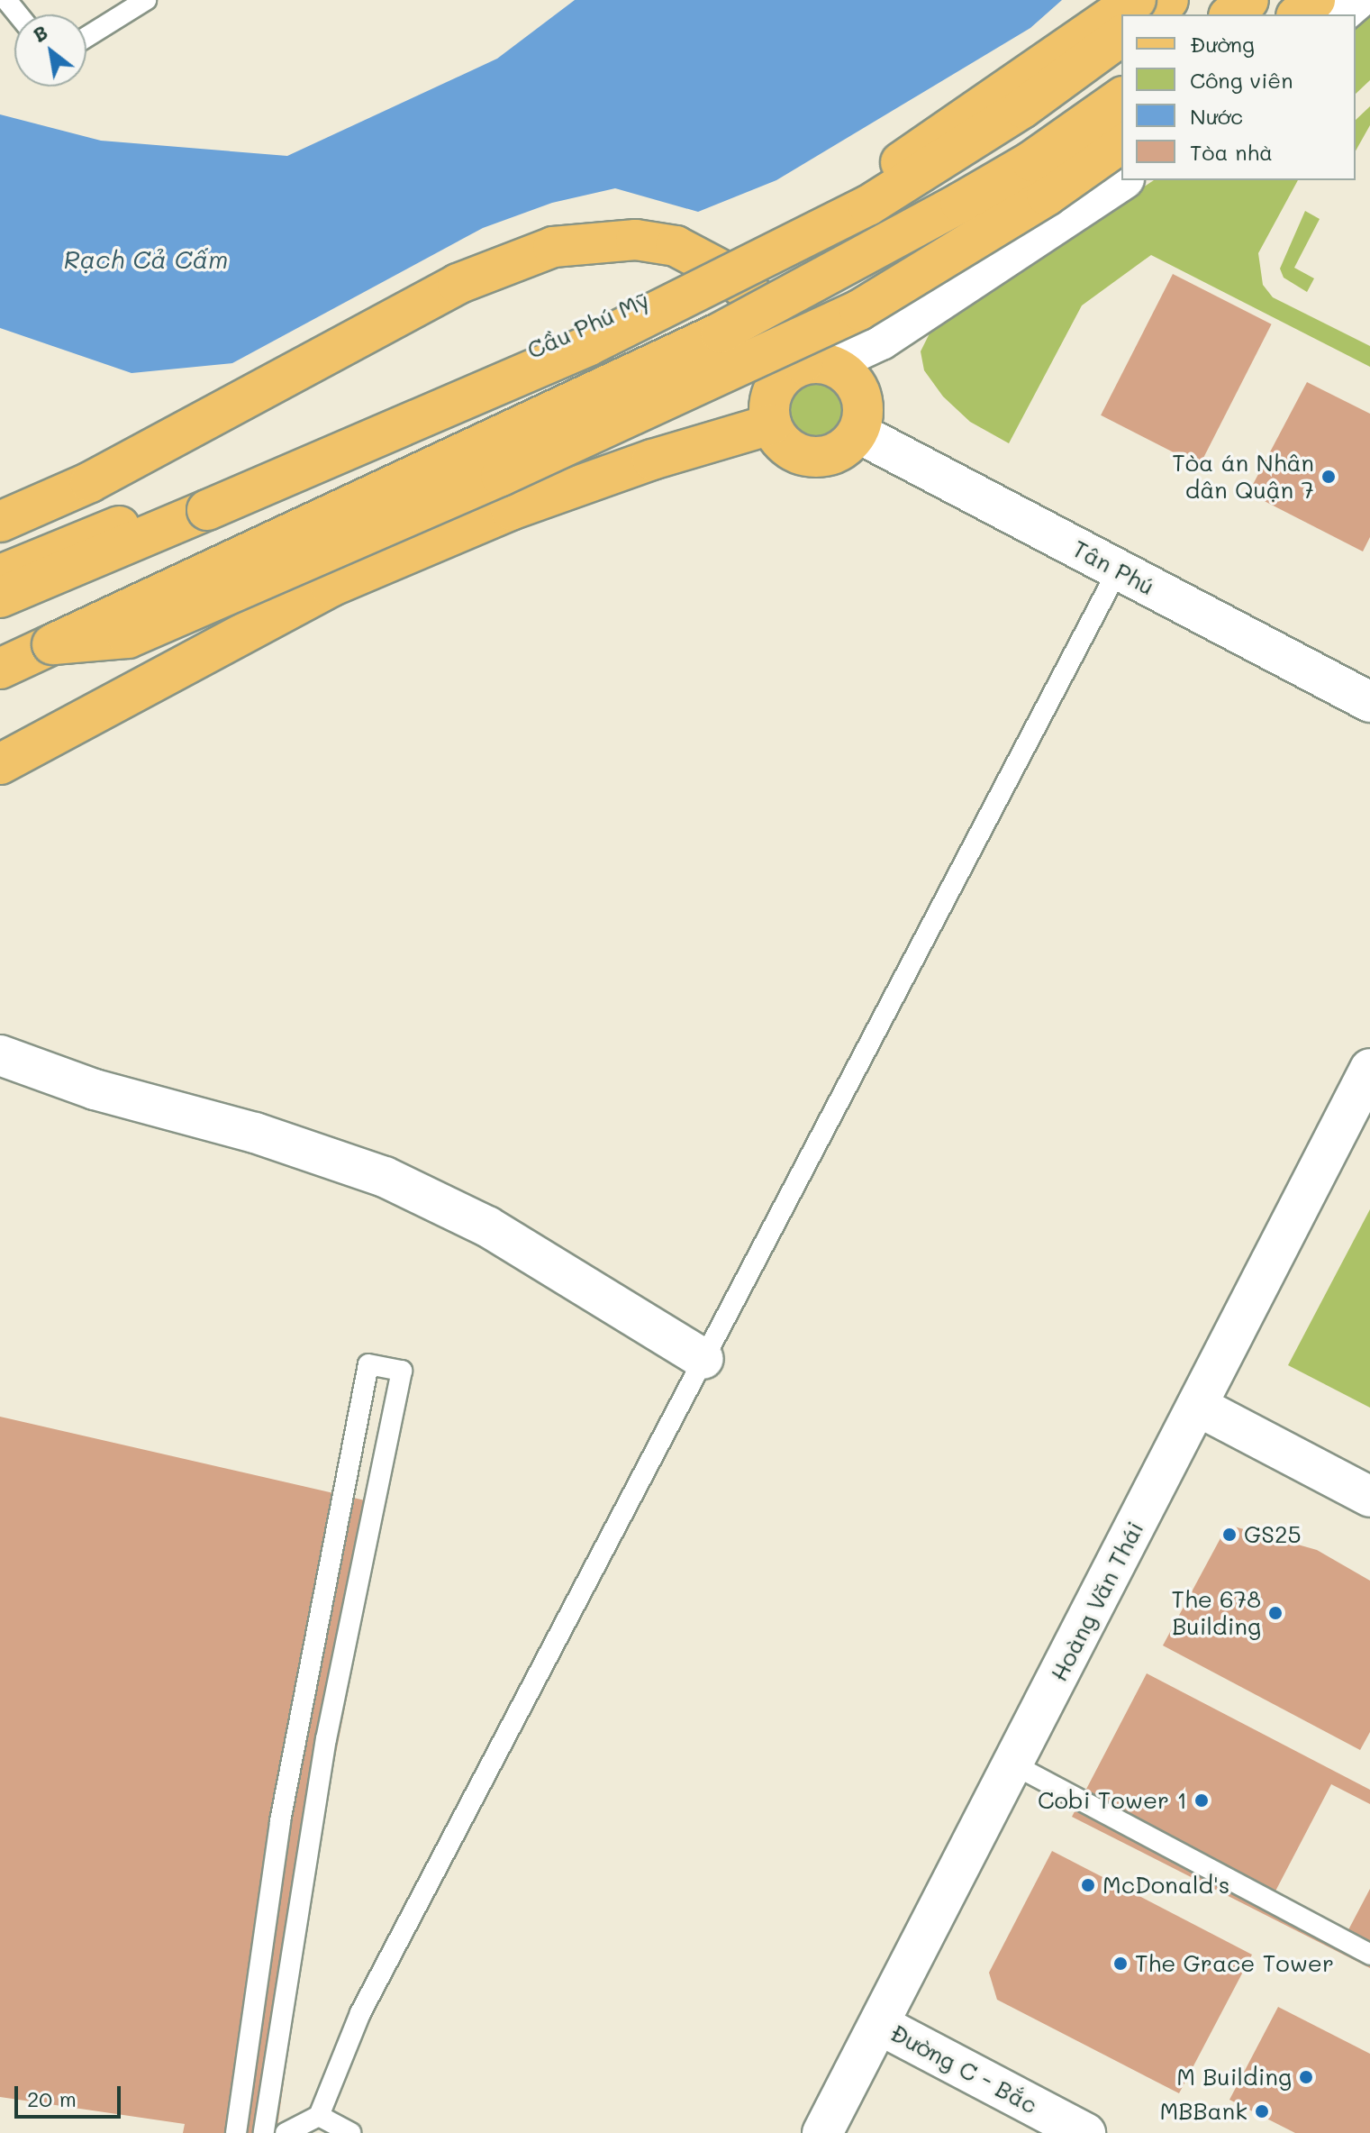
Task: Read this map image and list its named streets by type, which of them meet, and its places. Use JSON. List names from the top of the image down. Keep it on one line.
{"streets":{"main road":["Cầu Phú Mỹ"],"street":["Tân Phú","Hoàng Văn Thái","Đường C - Bắc"]},"crossings":[["Hoàng Văn Thái","Đường C - Bắc"]],"water":["Rạch Cả Cấm"],"places":["Tòa án Nhân dân Quận 7","GS25","The 678 Building","Cobi Tower 1","McDonald's","The Grace Tower","M Building","MBBank"],"legend":["Đường","Công viên","Nước","Tòa nhà"],"scale_bar":"20 m","north":"top left"}
